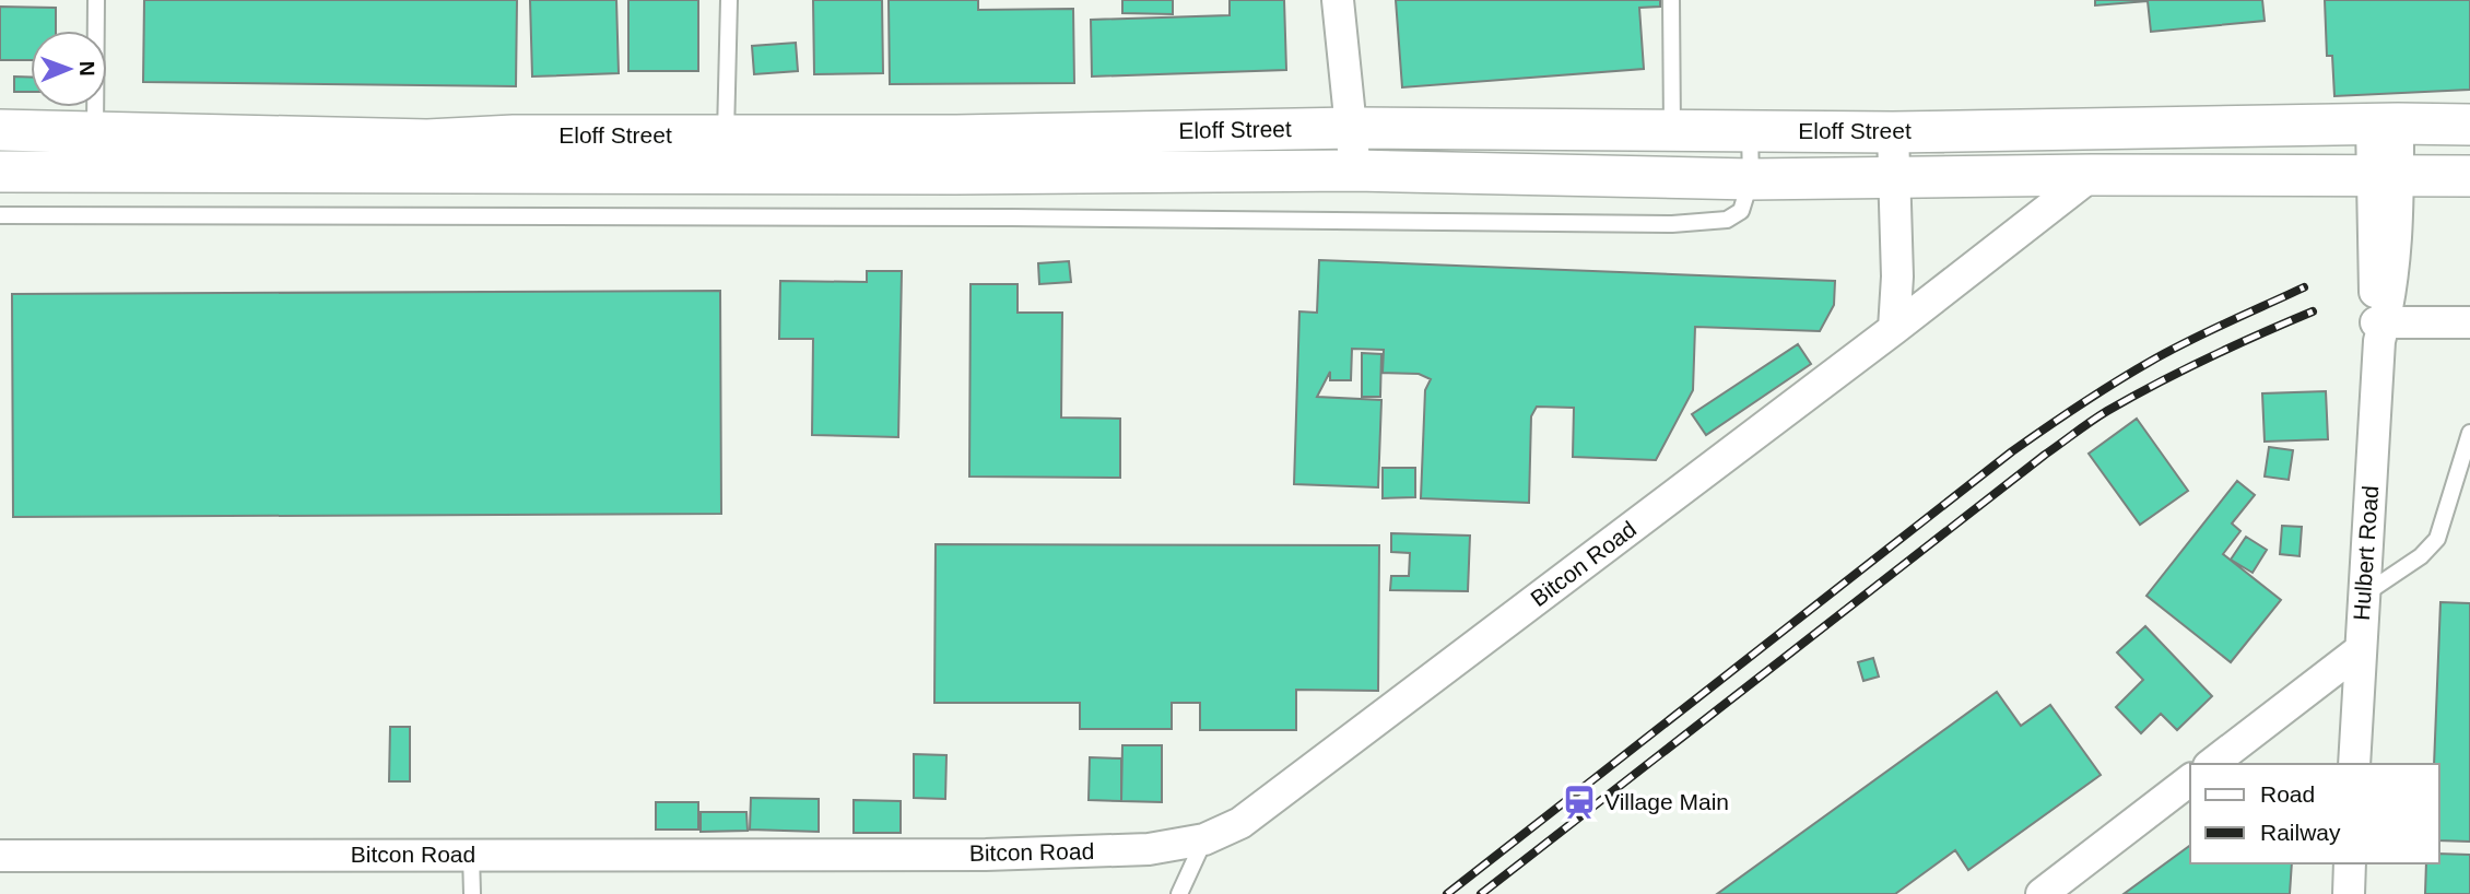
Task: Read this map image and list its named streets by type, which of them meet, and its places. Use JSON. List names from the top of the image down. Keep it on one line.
{"streets":{"street":["Eloff Street","Hulbert Road","Bitcon Road"]},"crossings":[["Eloff Street","Hulbert Road"],["Eloff Street","Bitcon Road"]],"places":{"station":["Village Main"]},"legend":["Road","Railway"],"north":"right"}
